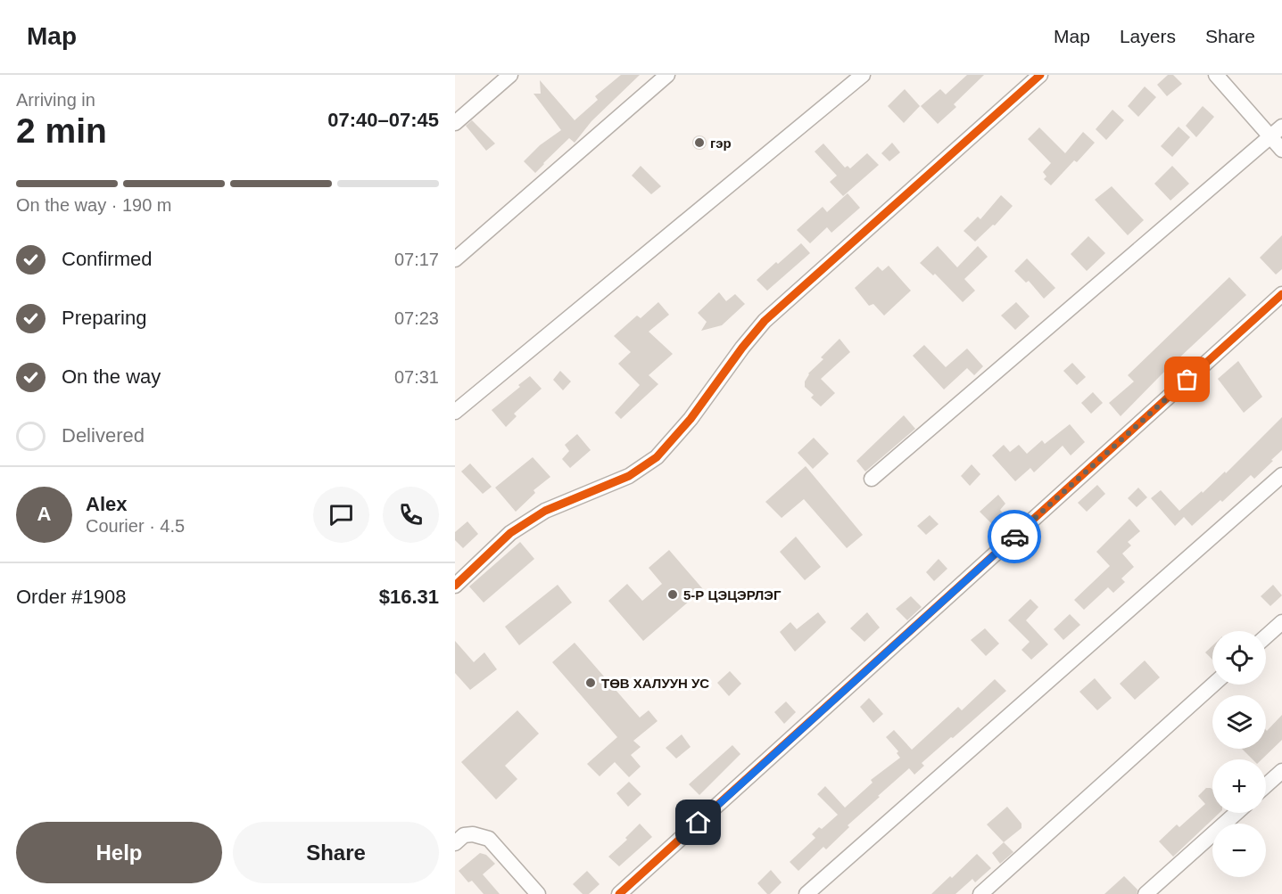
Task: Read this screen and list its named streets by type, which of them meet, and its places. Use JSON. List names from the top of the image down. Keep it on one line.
{"places":["гэр","5-Р ЦЭЦЭРЛЭГ","ТӨВ ХАЛУУН УС"],"page":{"header":"Map","nav":["Map","Layers","Share"],"heading":["2 min","Arriving in","07:40–07:45"],"panel":["Alex","Courier · 4.5","Order #1908","$16.31"],"bar":"On the way · 190 m","list":[["Confirmed","07:17"],["Preparing","07:23"],["On the way","07:31"],"Delivered"],"round":"A","map_buttons":["+","−"],"buttons":["Help","Share"]}}
